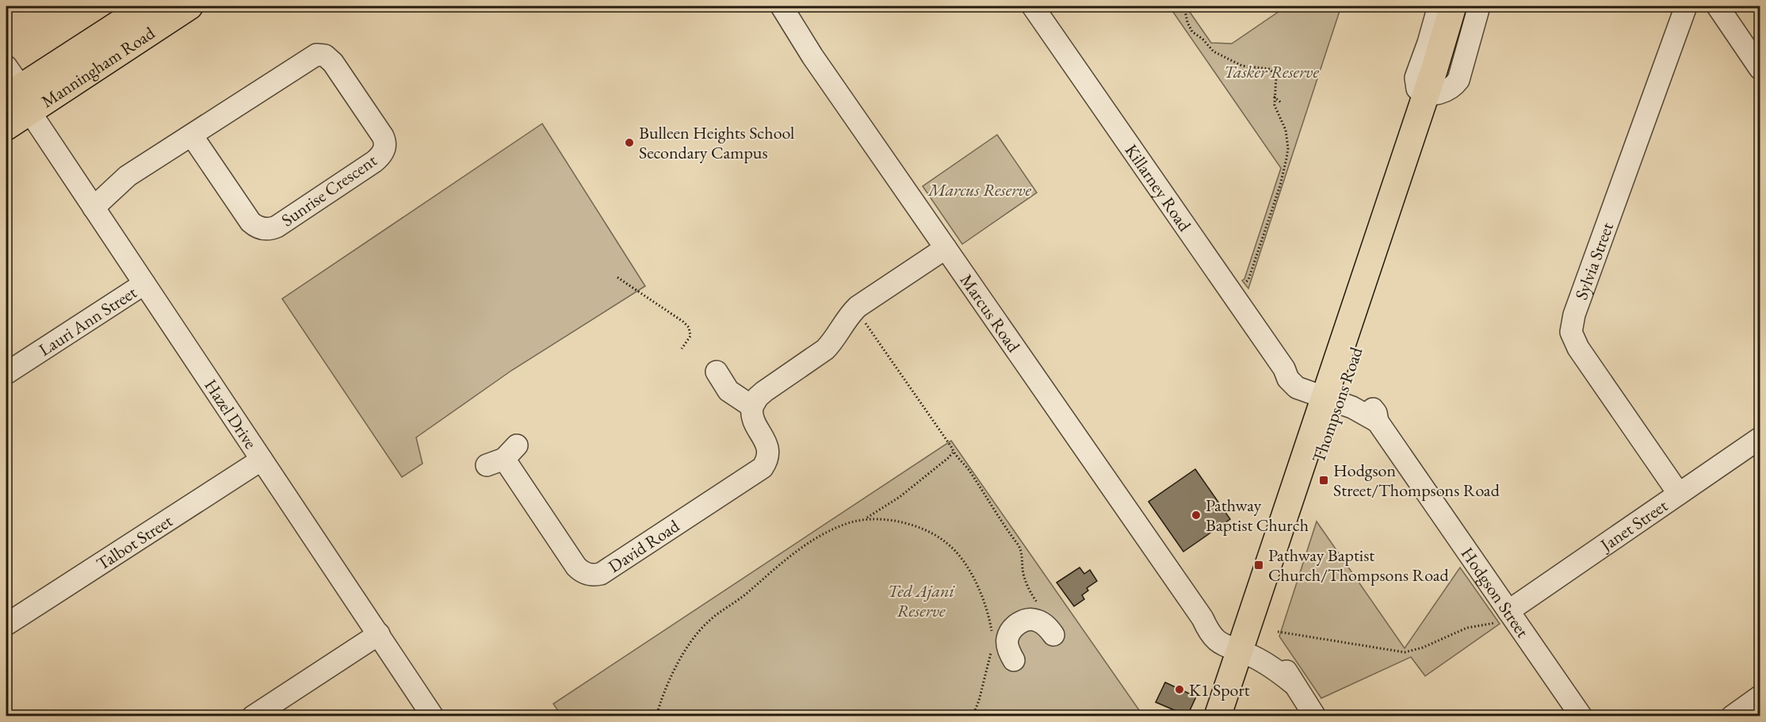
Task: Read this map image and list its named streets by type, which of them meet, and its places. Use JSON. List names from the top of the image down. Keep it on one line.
{"streets":{"main road":["Manningham Road","Thompsons Road"],"street":["Killarney Road","Sunrise Crescent","Sylvia Street","Marcus Road","Lauri Ann Street","Hazel Drive","Janet Street","Talbot Street","David Road","Hodgson Street"]},"crossings":[["Manningham Road","Hazel Drive"],["Killarney Road","Thompsons Road"],["Killarney Road","Hodgson Street"],["Sunrise Crescent","Hazel Drive"],["Sylvia Street","Janet Street"],["Marcus Road","Thompsons Road"],["Lauri Ann Street","Hazel Drive"],["Thompsons Road","Hodgson Street"],["Hazel Drive","Talbot Street"],["Janet Street","Hodgson Street"]],"parks":["Tasker Reserve","Marcus Reserve","Ted Ajani Reserve"],"places":{"other":["Bulleen Heights School Secondary Campus","Pathway Baptist Church","K1 Sport"],"transit":["Hodgson Street/Thompsons Road","Pathway Baptist Church/Thompsons Road"]}}
